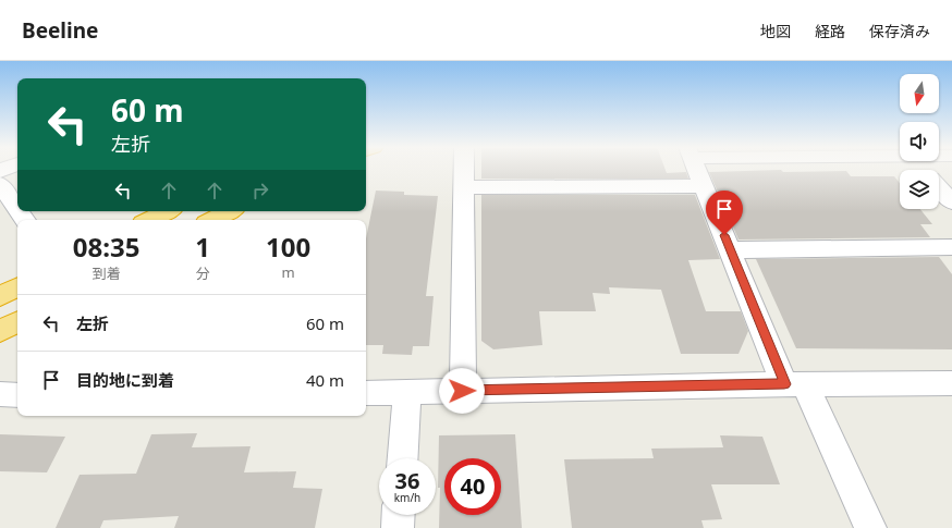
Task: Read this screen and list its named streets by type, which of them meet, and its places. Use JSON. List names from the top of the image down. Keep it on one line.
{"north":"bottom","page":{"header":"Beeline","nav":["地図","経路","保存済み"],"turn":["60 m","左折"],"eta":["08:35","到着","1","分","100","m"],"list":[{"name":"左折","value":"60 m"},{"name":"目的地に到着","value":"40 m"}],"speed":"36 km/h","limit":"40"}}
